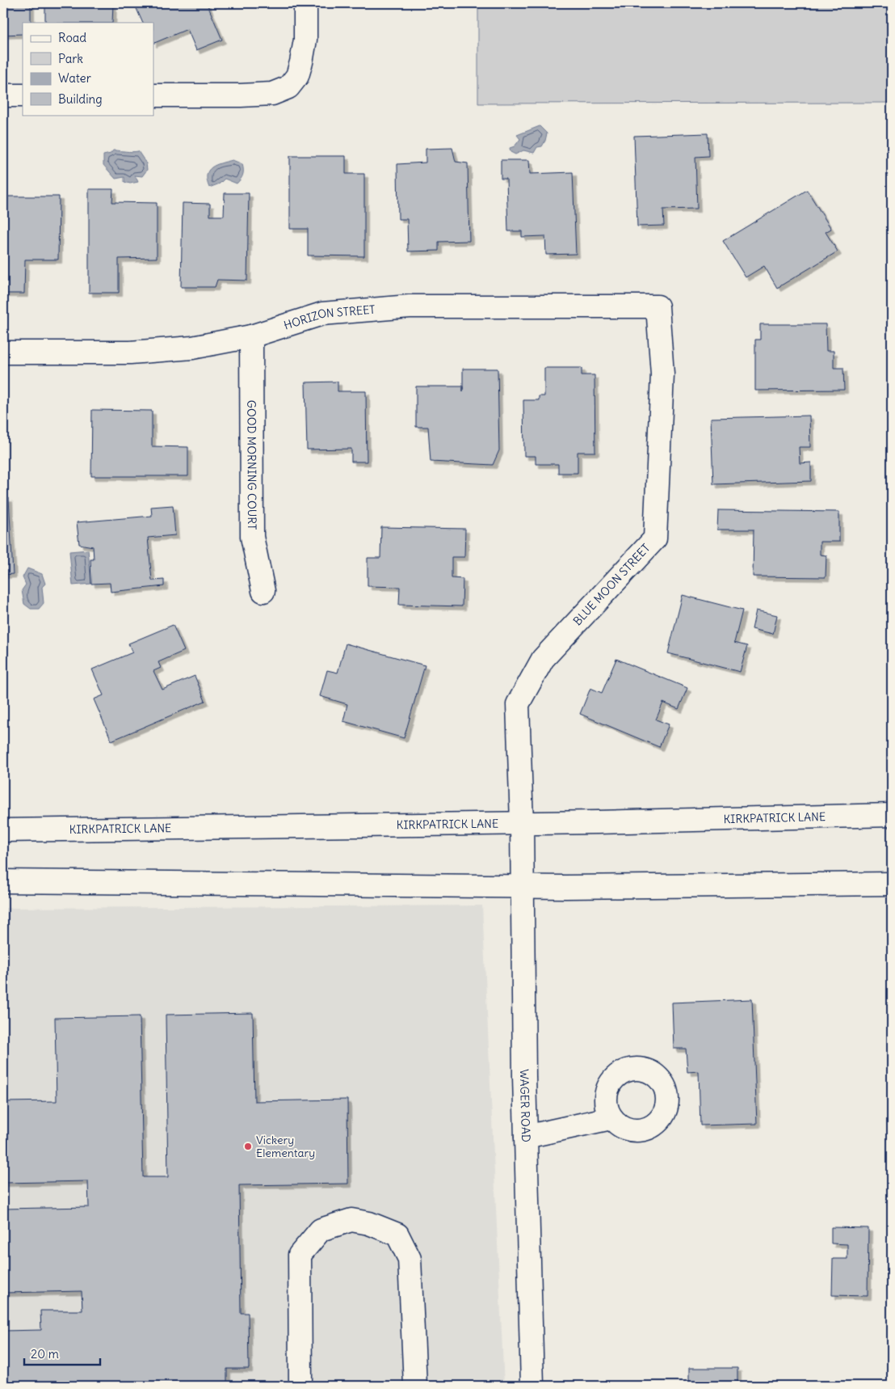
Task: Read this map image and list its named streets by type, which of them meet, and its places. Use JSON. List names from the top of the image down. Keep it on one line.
{"streets":{"street":["HORIZON STREET","GOOD MORNING COURT","BLUE MOON STREET","KIRKPATRICK LANE","WAGER ROAD"]},"crossings":[["HORIZON STREET","GOOD MORNING COURT"],["HORIZON STREET","BLUE MOON STREET"],["BLUE MOON STREET","KIRKPATRICK LANE"],["BLUE MOON STREET","WAGER ROAD"],["KIRKPATRICK LANE","WAGER ROAD"]],"places":["Vickery Elementary"],"legend":["Road","Park","Water","Building"],"scale_bar":"20 m"}
